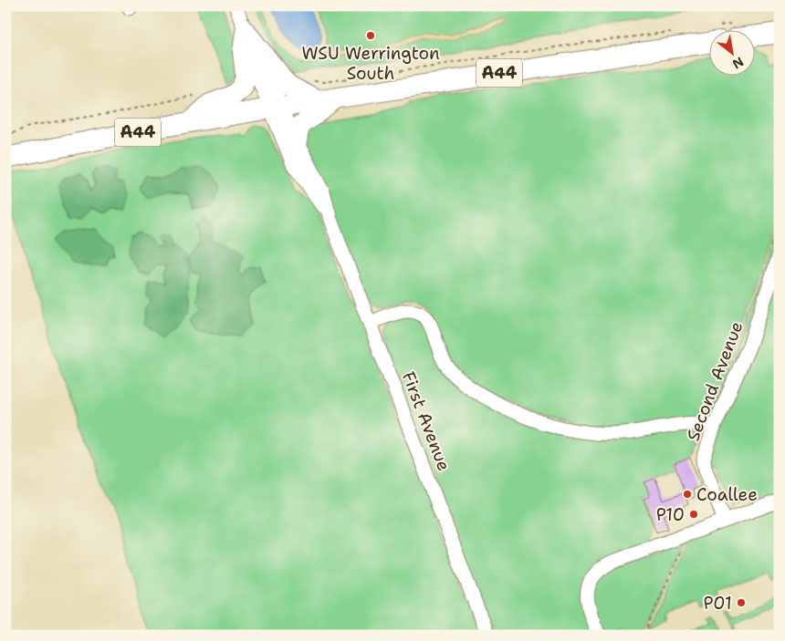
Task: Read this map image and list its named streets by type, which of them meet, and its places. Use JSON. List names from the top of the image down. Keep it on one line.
{"streets":{"highway":["A44"],"street":["Second Avenue","First Avenue"]},"crossings":[["A44","First Avenue"]],"places":["WSU Werrington South","Coallee","P10","P01"],"north":"bottom right"}
